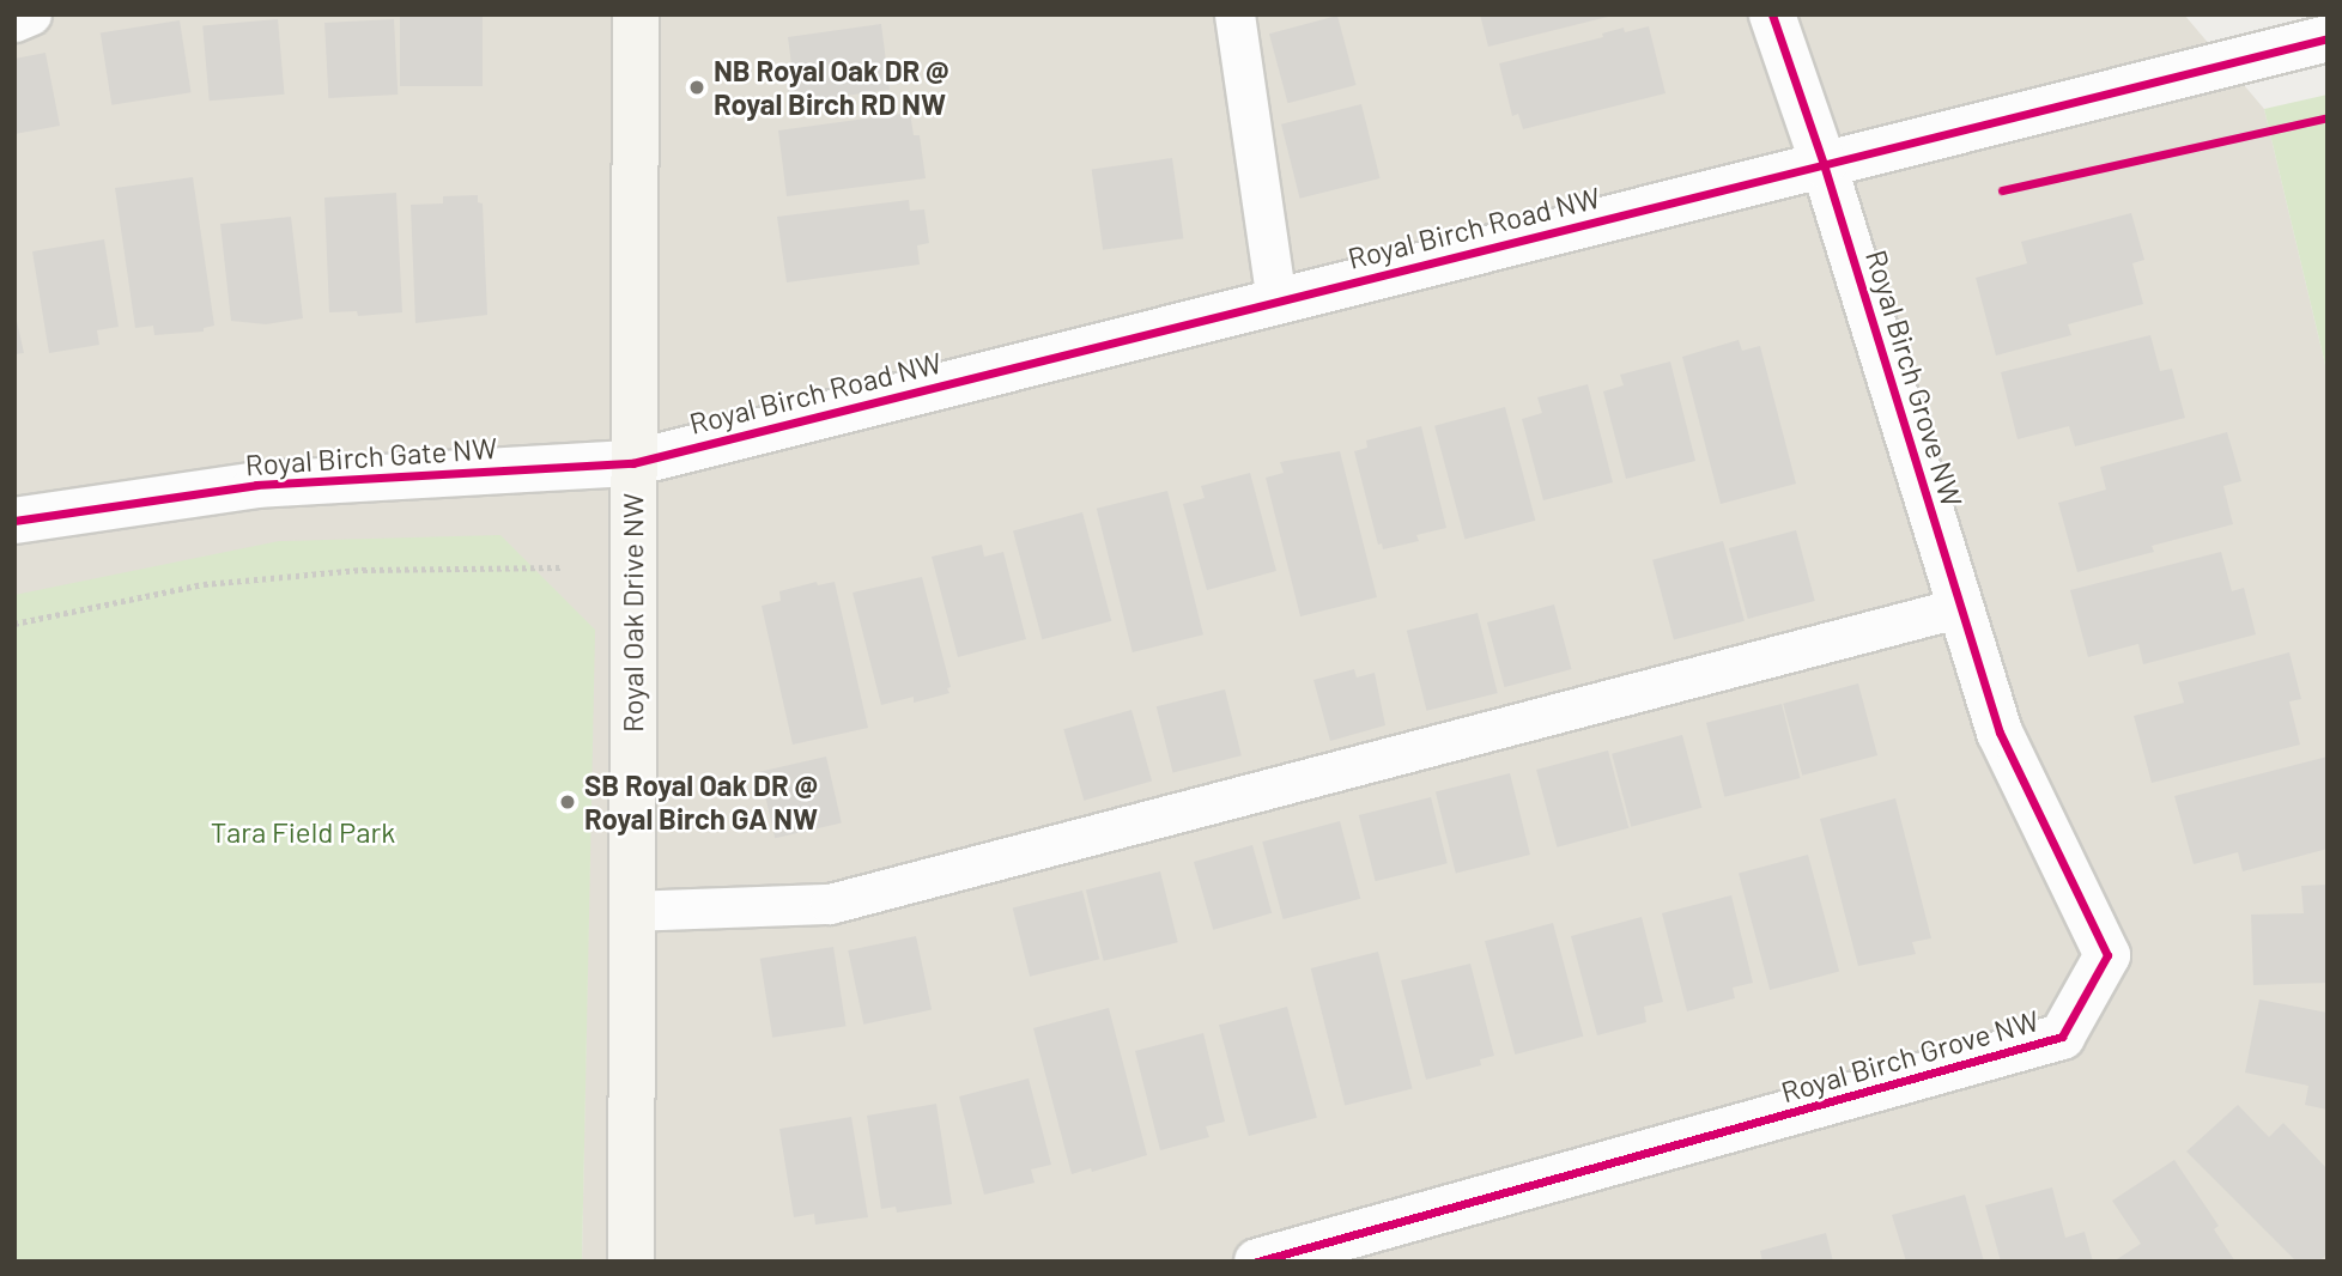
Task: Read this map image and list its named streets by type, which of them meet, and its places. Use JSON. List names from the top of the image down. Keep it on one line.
{"streets":{"street":["Royal Birch Road NW","Royal Birch Grove NW","Royal Birch Gate NW","Royal Oak Drive NW"]},"crossings":[["Royal Birch Road NW","Royal Birch Grove NW"],["Royal Birch Road NW","Royal Birch Gate NW"],["Royal Birch Road NW","Royal Oak Drive NW"],["Royal Birch Gate NW","Royal Oak Drive NW"]],"parks":["Tara Field Park"],"places":["NB Royal Oak DR @ Royal Birch RD NW","SB Royal Oak DR @ Royal Birch GA NW"]}
